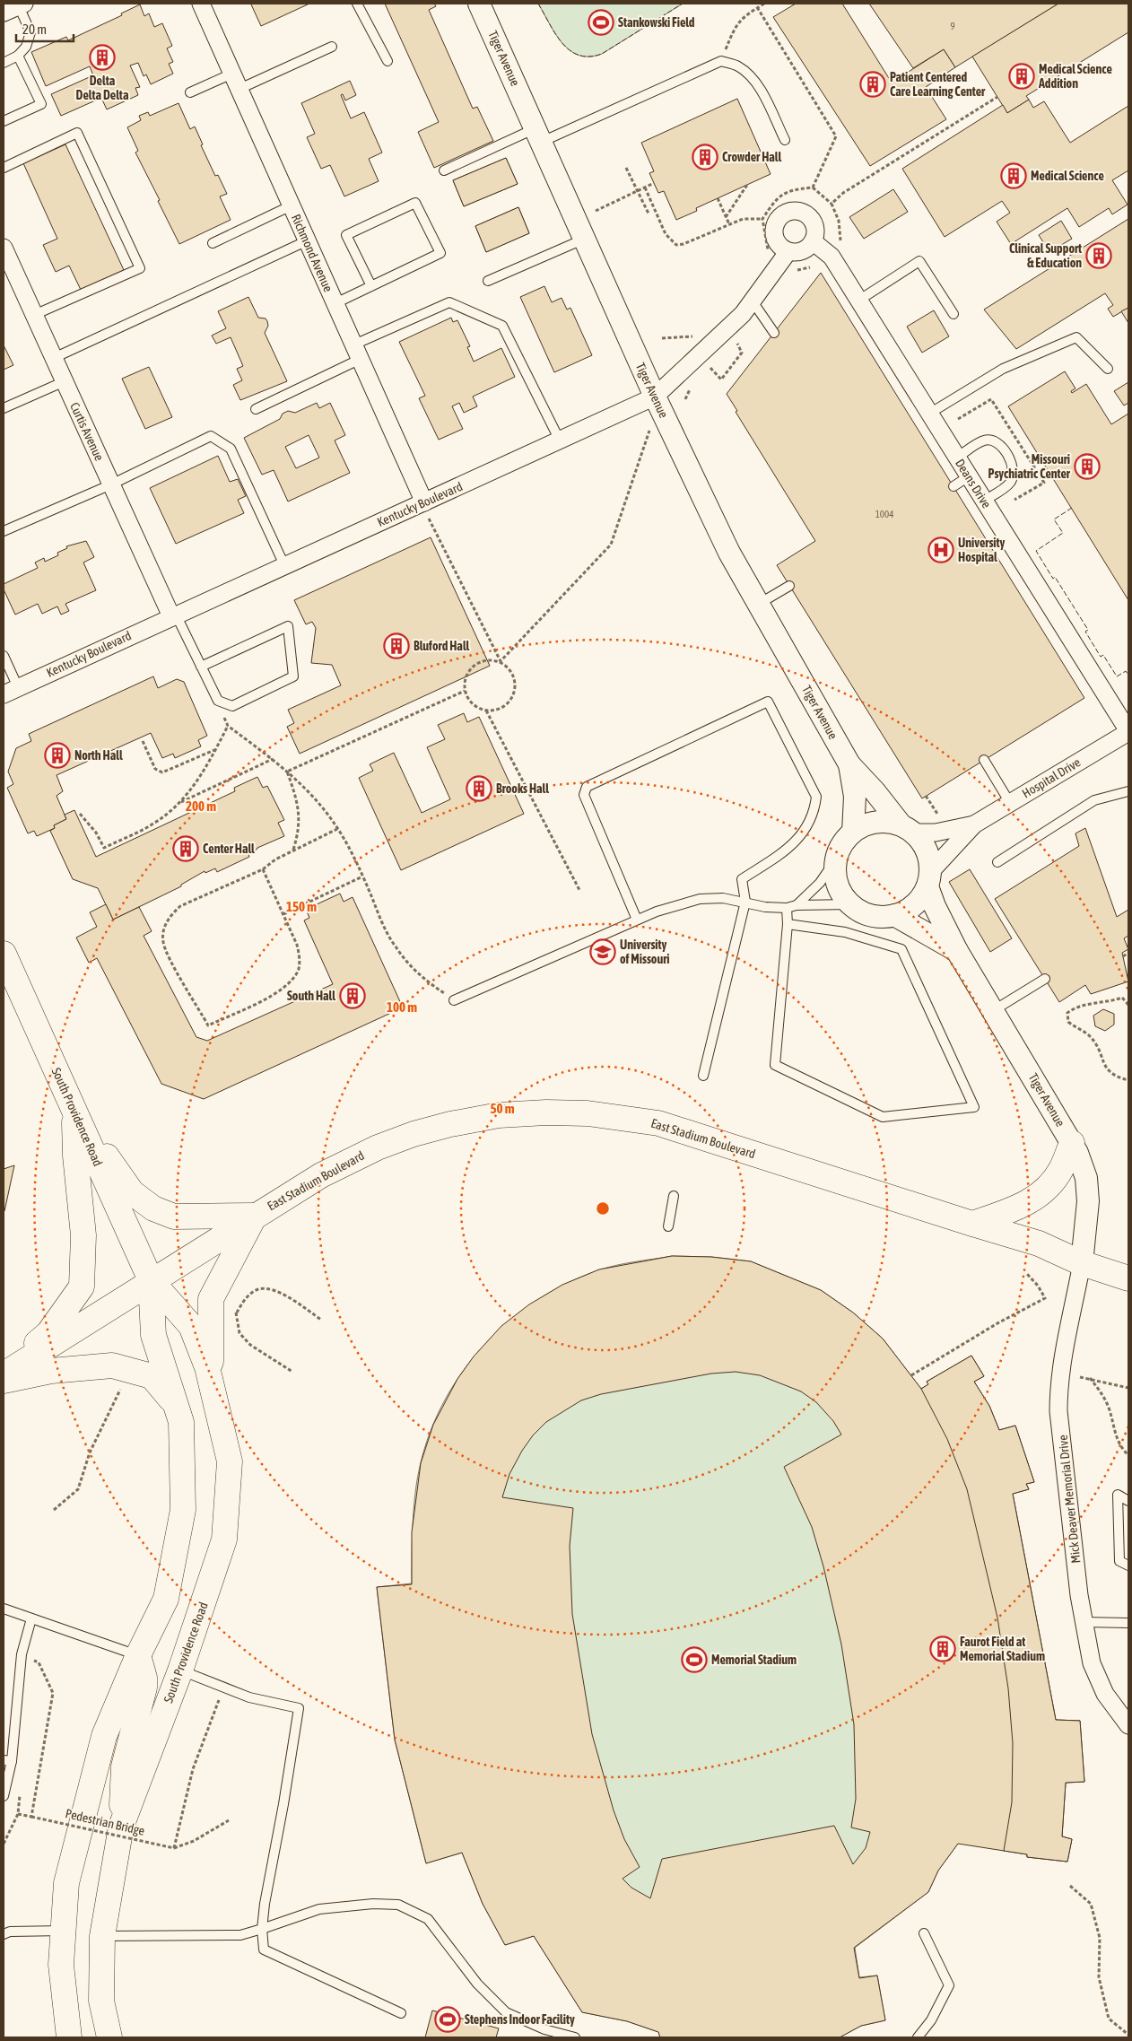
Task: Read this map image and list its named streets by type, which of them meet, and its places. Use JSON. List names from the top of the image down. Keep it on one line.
{"streets":{"main road":["South Providence Road","East Stadium Boulevard"],"street":["Tiger Avenue","Richmond Avenue","Curtis Avenue","Deans Drive","Kentucky Boulevard","Hospital Drive","Mick Deaver Memorial Drive"],"path":["Pedestrian Bridge"]},"crossings":[["Tiger Avenue","Kentucky Boulevard"],["Tiger Avenue","Hospital Drive"],["Tiger Avenue","East Stadium Boulevard"],["Tiger Avenue","Mick Deaver Memorial Drive"],["Richmond Avenue","Kentucky Boulevard"],["Curtis Avenue","Kentucky Boulevard"],["Deans Drive","Kentucky Boulevard"],["Deans Drive","Hospital Drive"],["South Providence Road","East Stadium Boulevard"],["East Stadium Boulevard","Mick Deaver Memorial Drive"]],"places":{"sports":["Stankowski Field","Memorial Stadium","Stephens Indoor Facility"],"building":["Delta Delta Delta","Medical Science Addition","Patient Centered Care Learning Center","Crowder Hall","Medical Science","Clinical Support & Education","Missouri Psychiatric Center","Bluford Hall","North Hall","Brooks Hall","Center Hall","South Hall","Faurot Field at Memorial Stadium"],"hospital":["University Hospital"],"school or university":["University of Missouri"]},"house_numbers":["9","1004"],"scale_bar":"20 m","rings":["200 m","150 m","100 m","50 m"]}
